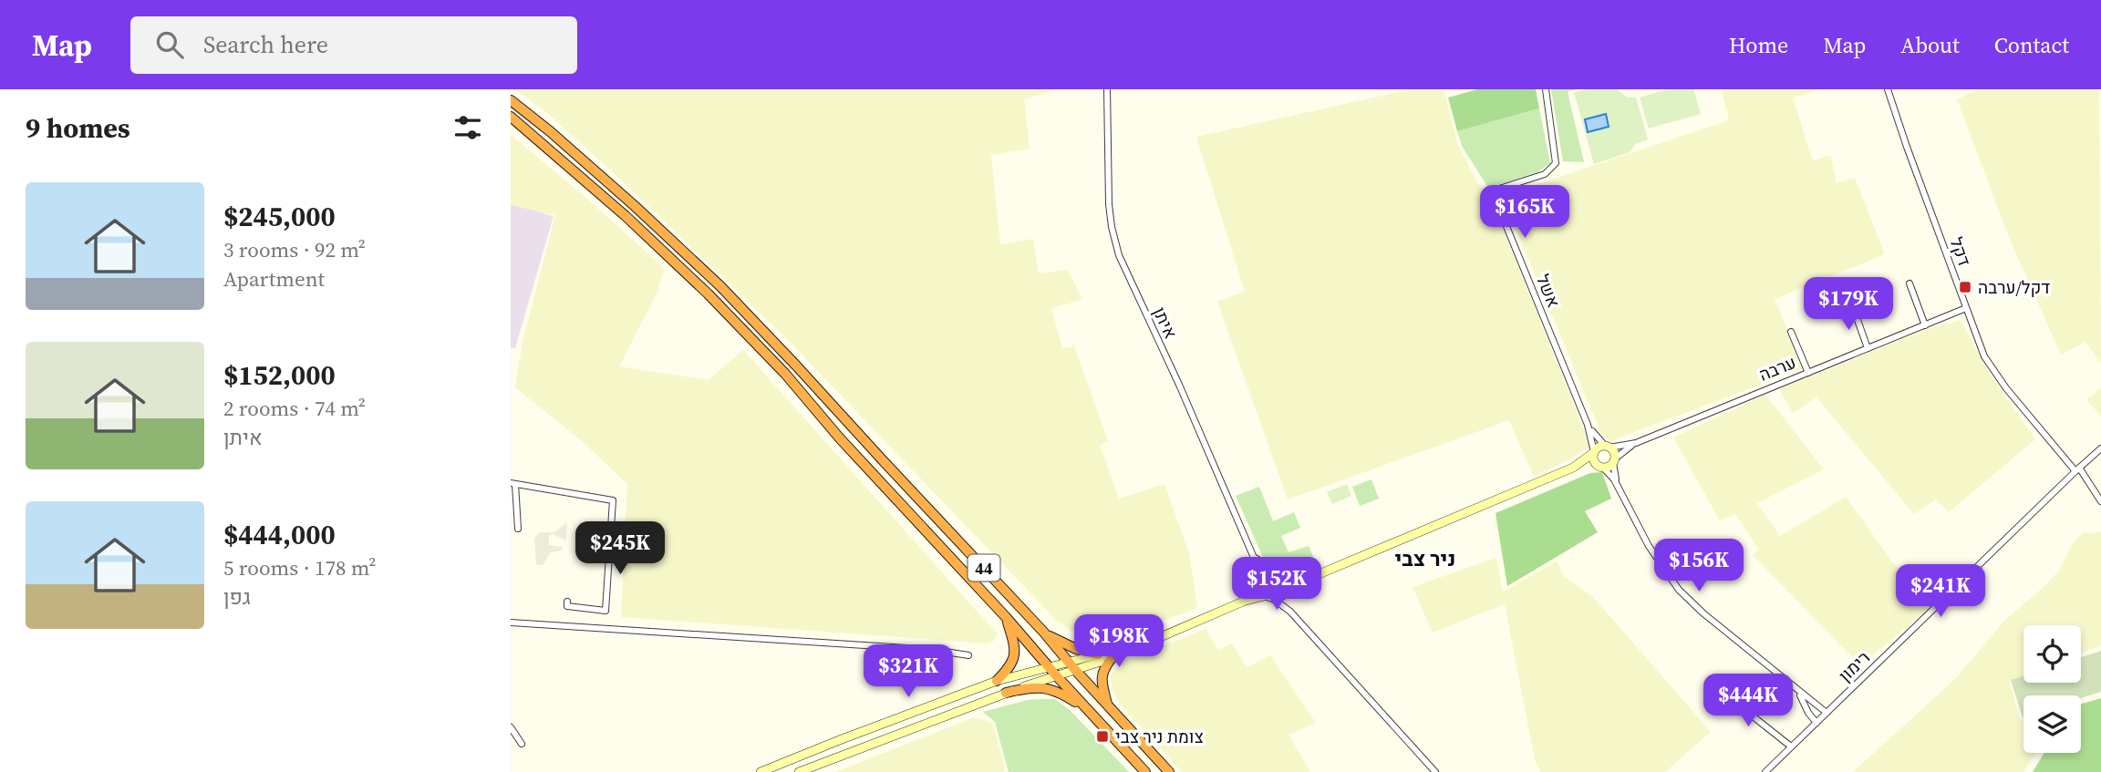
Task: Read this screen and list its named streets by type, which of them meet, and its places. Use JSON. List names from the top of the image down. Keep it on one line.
{"streets":{"highway":["44"],"street":["דקל","אשל","איתן","ערבה","רימון"]},"crossings":[["דקל","ערבה"],["דקל","רימון"],["אשל","ערבה"]],"districts":["ניר צבי"],"places":{"transit":["דקל/ערבה","צומת ניר צבי"]},"page":{"header":"Map","search":"Search here","nav":["Home","Map","About","Contact"],"heading":"9 homes","list":[{"name":"$245,000","note":"3 rooms · 92 m² · Apartment"},{"name":"$152,000","note":"2 rooms · 74 m² · איתן"},{"name":"$444,000","note":"5 rooms · 178 m² · גפן"}],"price":["$165K","$179K","$245K","$156K","$152K","$241K","$198K","$321K","$444K"]}}
